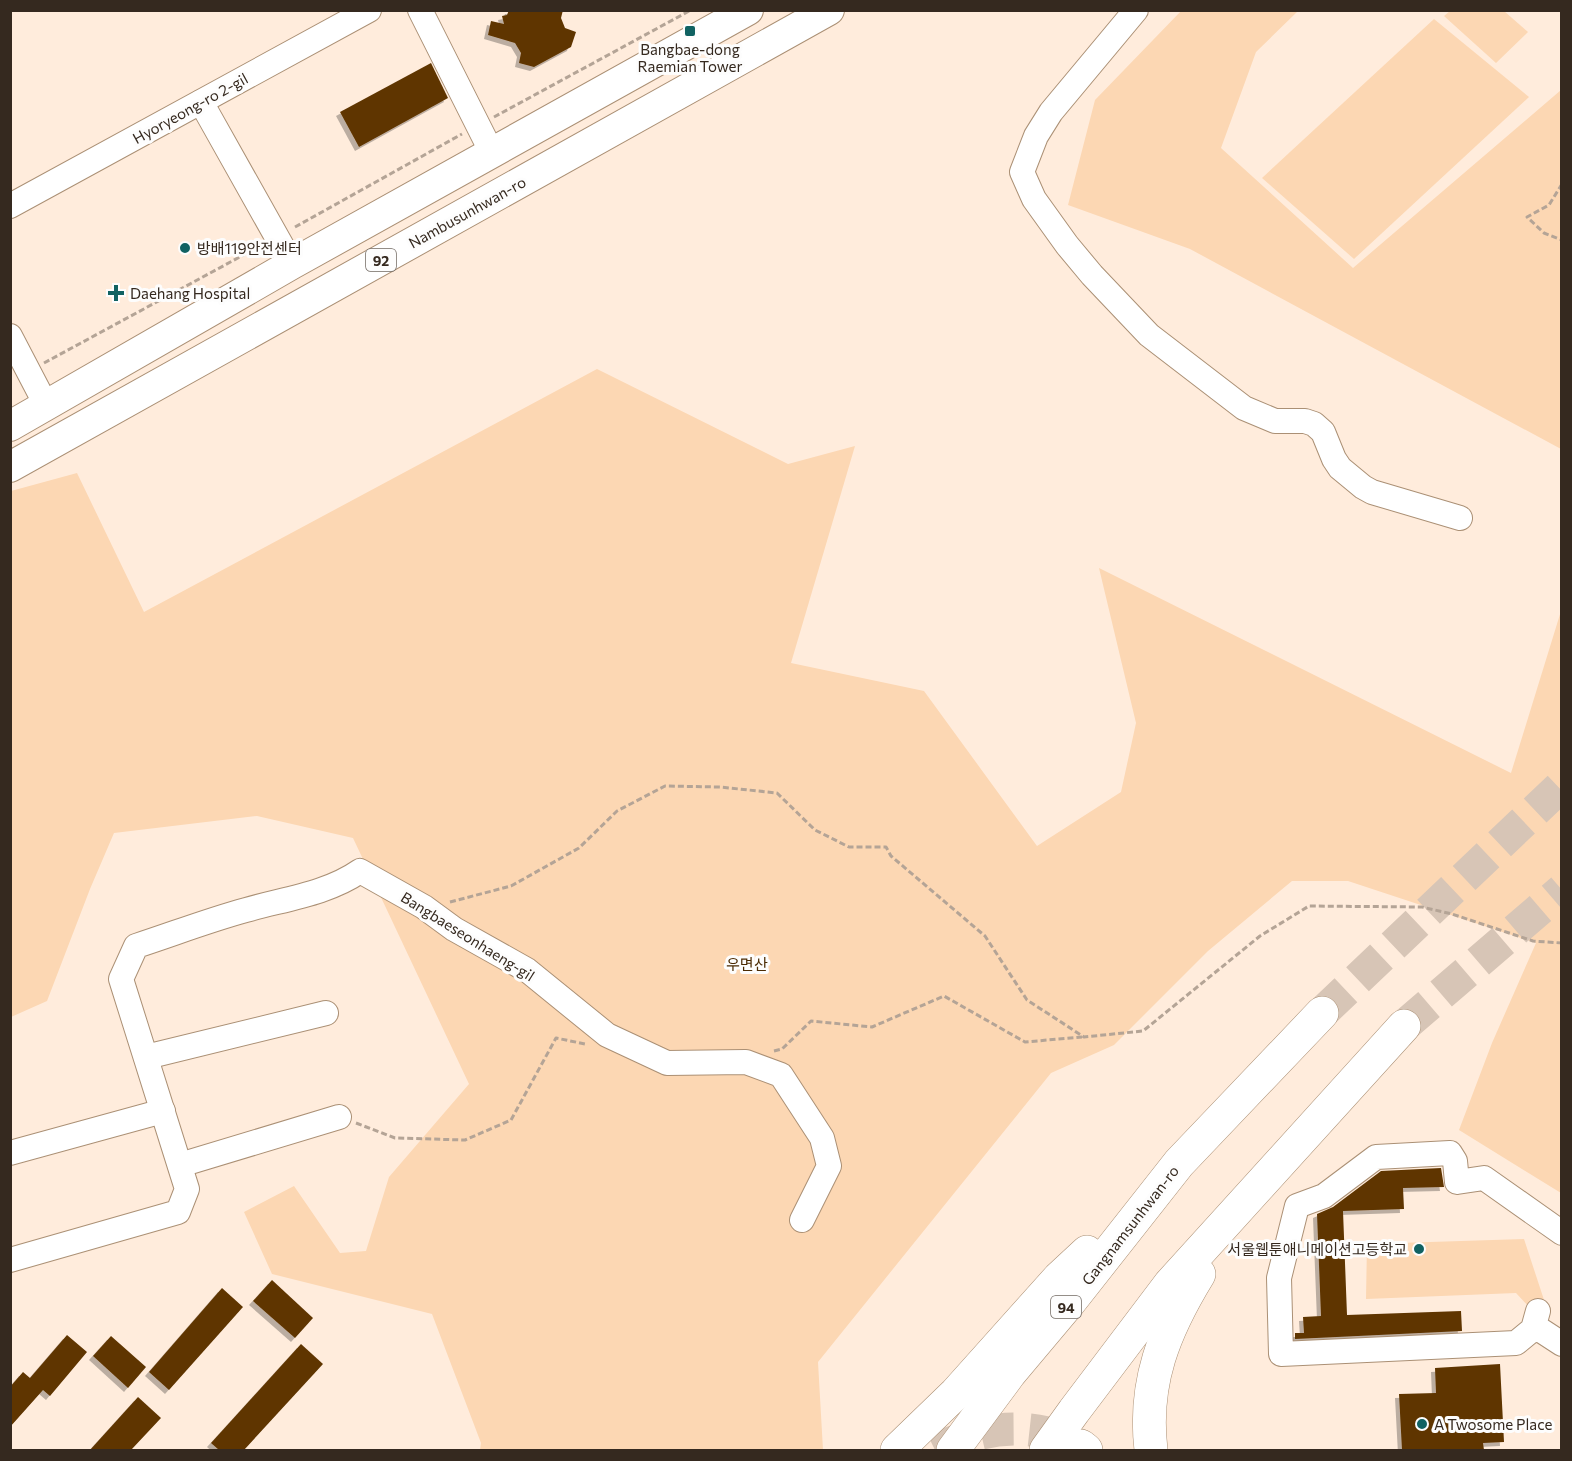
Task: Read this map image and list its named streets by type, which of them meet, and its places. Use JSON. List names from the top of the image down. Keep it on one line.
{"streets":{"highway":["Gangnamsunhwan-ro","94"],"main road":["Nambusunhwan-ro","92"],"street":["Hyoryeong-ro 2-gil","Bangbaeseonhaeng-gil"]},"parks":["우면산"],"places":{"transit":["Bangbae-dong Raemian Tower"],"other":["방배119안전센터","서울웹툰애니메이션고등학교","A Twosome Place"],"health":["Daehang Hospital"]}}
